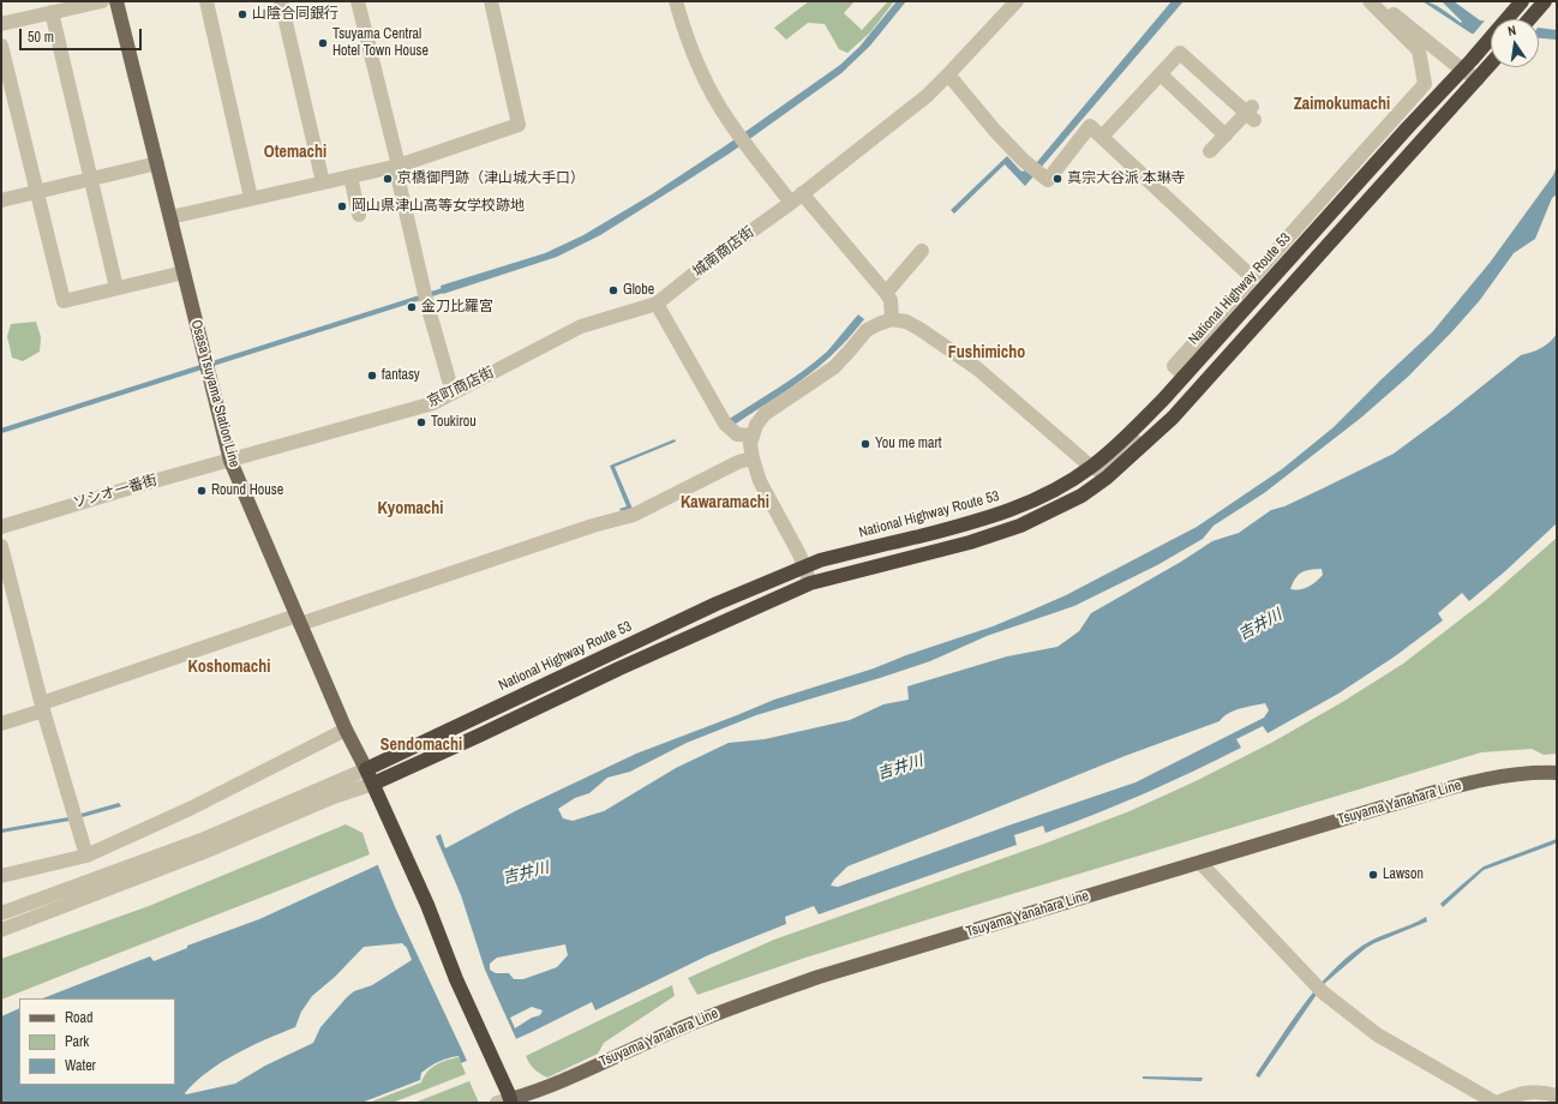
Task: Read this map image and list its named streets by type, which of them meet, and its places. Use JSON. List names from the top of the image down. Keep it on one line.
{"streets":{"highway":["National Highway Route 53"],"main road":["Osasa Tsuyama Station Line","Tsuyama Yanahara Line"],"street":["城南商店街","京町商店街","ソシオ一番街"]},"crossings":[["城南商店街","京町商店街"],["National Highway Route 53","Osasa Tsuyama Station Line"],["京町商店街","Osasa Tsuyama Station Line"],["京町商店街","ソシオ一番街"],["Osasa Tsuyama Station Line","ソシオ一番街"]],"districts":["Zaimokumachi","Otemachi","Fushimicho","Kawaramachi","Kyomachi","Koshomachi","Sendomachi"],"water":["吉井川"],"places":["山陰合同銀行","Tsuyama Central Hotel Town House","京橋御門跡（津山城大手口）","真宗大谷派 本琳寺","岡山県津山高等女学校跡地","Globe","金刀比羅宮","fantasy","Toukirou","You me mart","Round House","Lawson"],"legend":["Road","Park","Water"],"scale_bar":"50 m","north":"top"}
